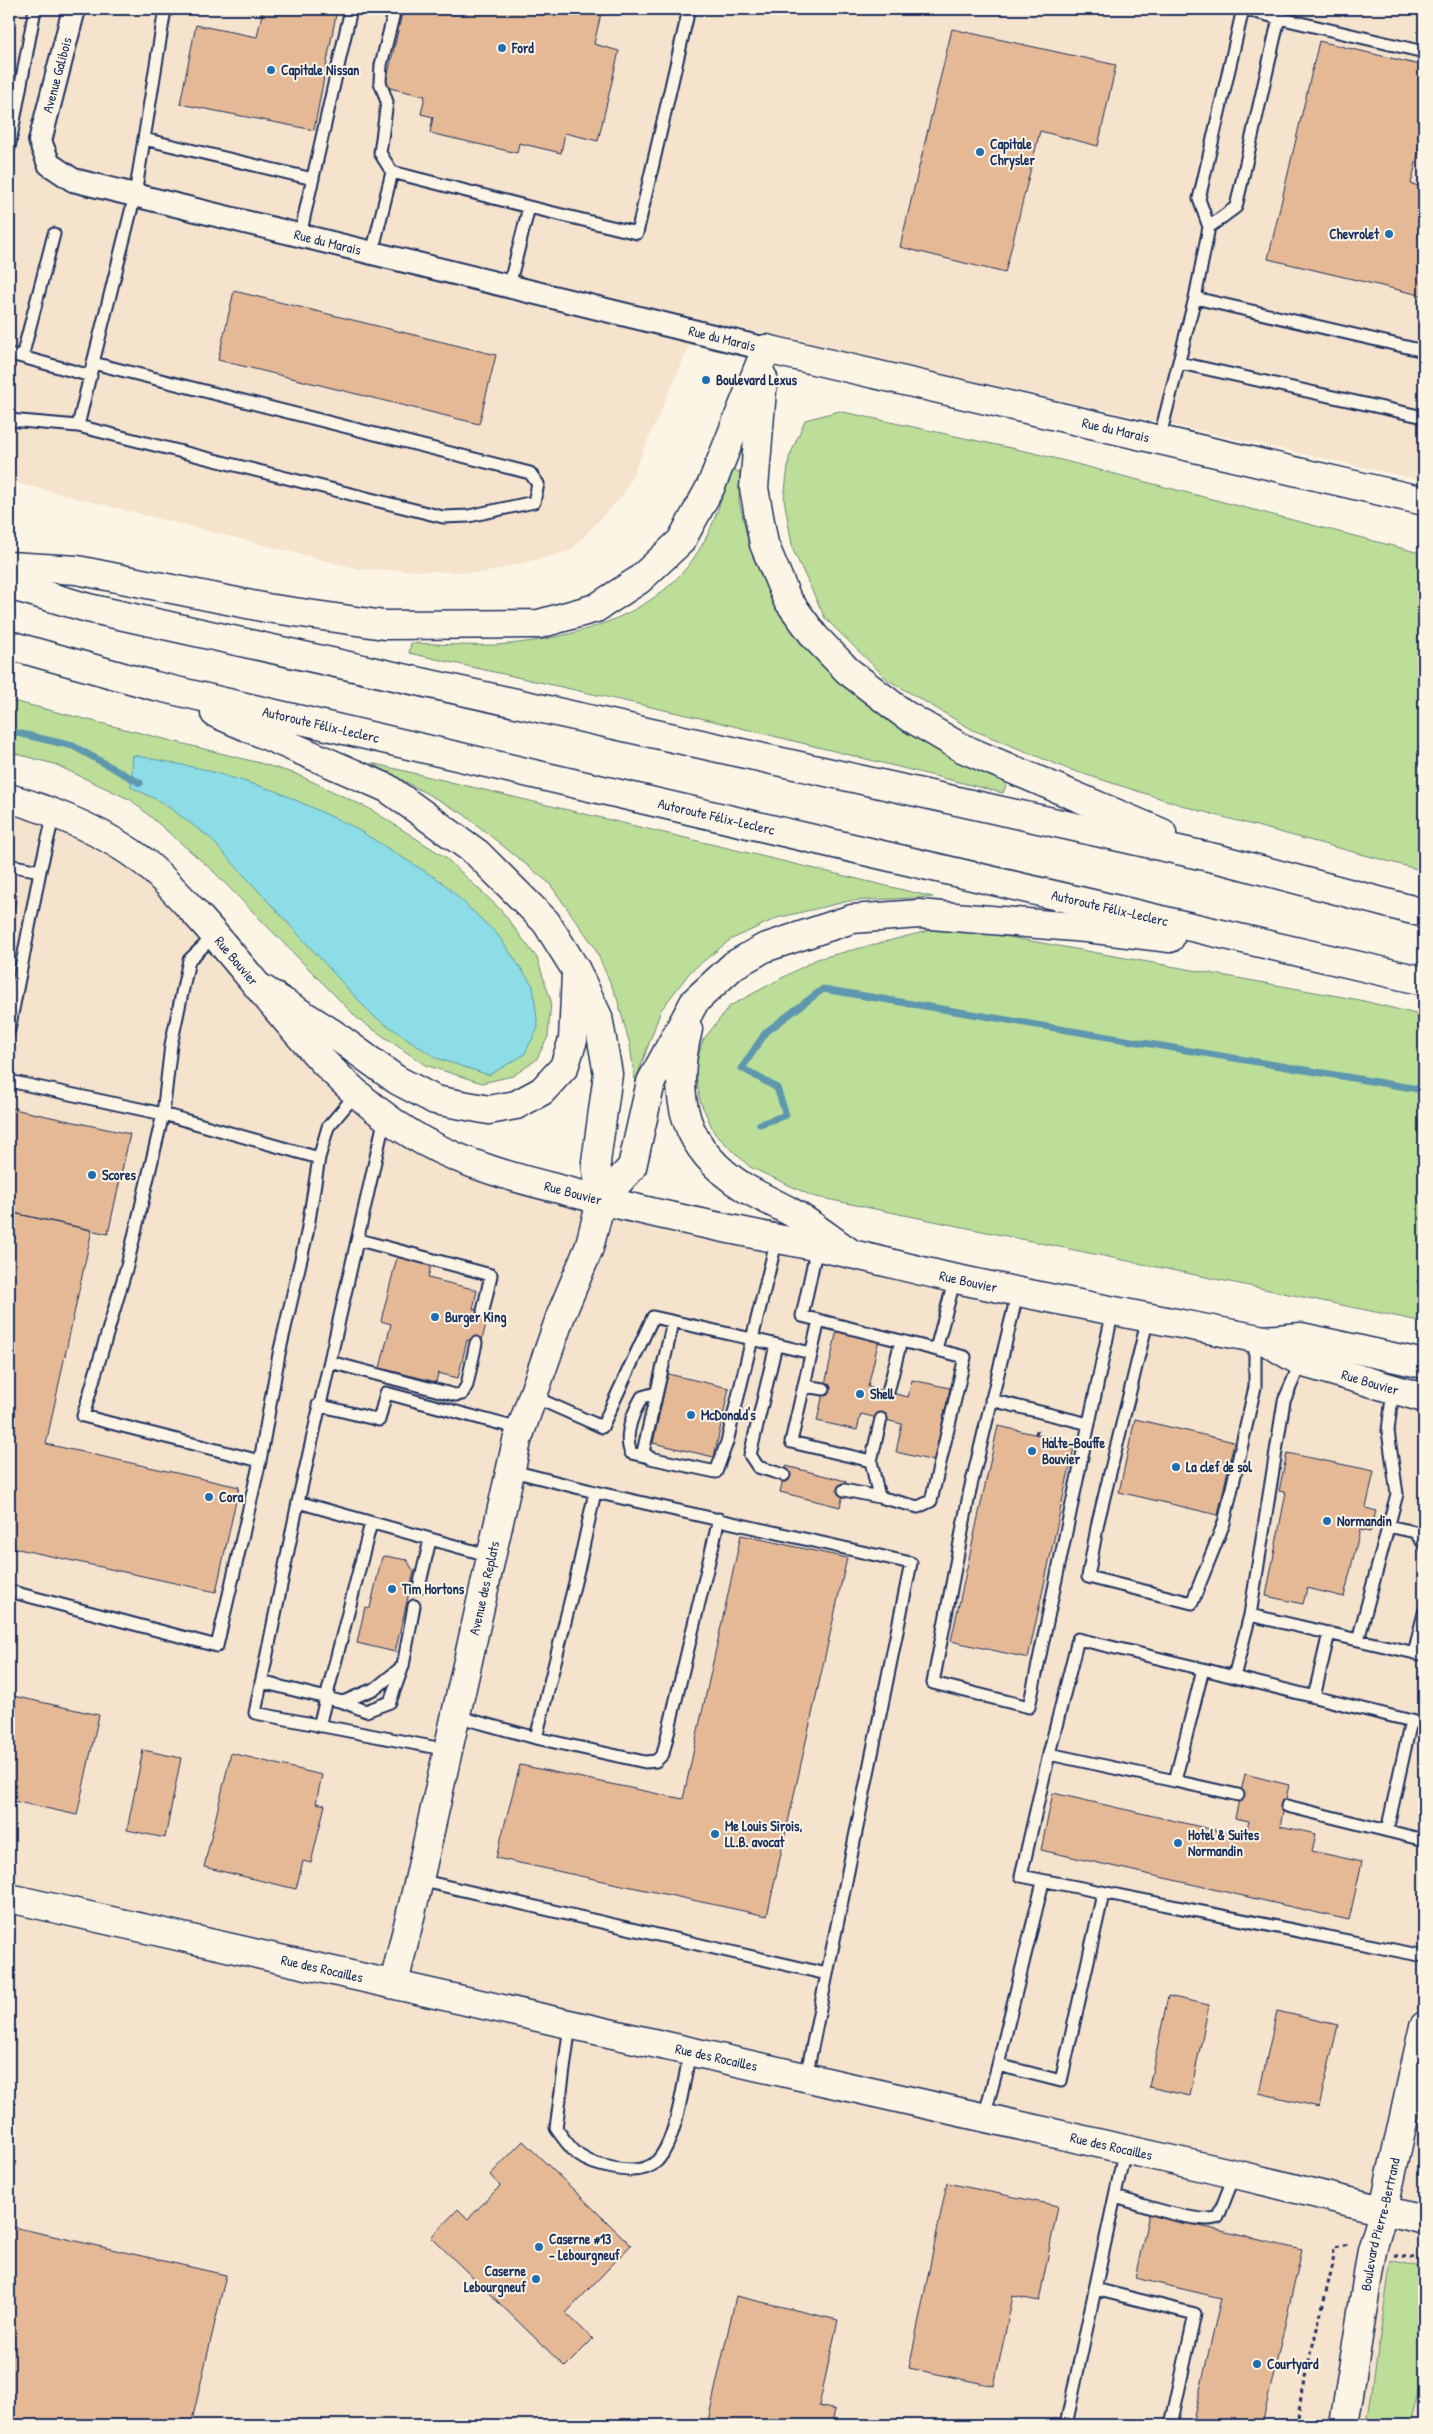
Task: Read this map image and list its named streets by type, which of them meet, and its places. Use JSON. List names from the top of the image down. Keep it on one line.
{"streets":{"main road":["Rue du Marais","Autoroute Félix-Leclerc","Rue Bouvier","Avenue des Replats","Rue des Rocailles","Boulevard Pierre-Bertrand"],"street":["Avenue Galibois"]},"crossings":[["Avenue Galibois","Rue du Marais"],["Rue Bouvier","Avenue des Replats"],["Avenue des Replats","Rue des Rocailles"],["Rue des Rocailles","Boulevard Pierre-Bertrand"]],"places":["Ford","Capitale Nissan","Capitale Chrysler","Chevrolet","Boulevard Lexus","Scores","Burger King","Shell","McDonald's","Halte-Bouffe Bouvier","La clef de sol","Cora","Normandin","Tim Hortons","Me Louis Sirois, LL.B. avocat","Hotel & Suites Normandin","Caserne #13 - Lebourgneuf","Caserne Lebourgneuf","Courtyard"]}
